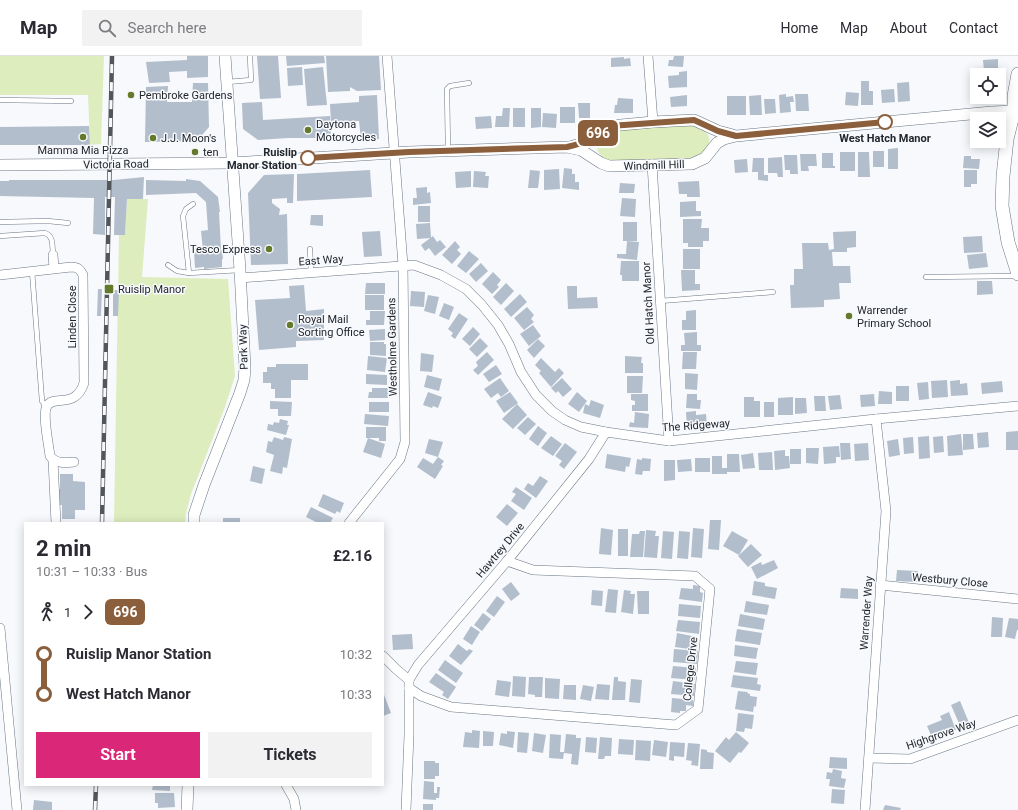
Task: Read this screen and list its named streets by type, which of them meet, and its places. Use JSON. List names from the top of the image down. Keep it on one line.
{"streets":{"street":["Victoria Road","Windmill Hill","East Way","Old Hatch Manor","Linden Close","Park Way","Westholme Gardens","The Ridgeway","Hawtrey Drive","Westbury Close","Warrender Way","College Drive","Highgrove Way"]},"crossings":[["Victoria Road","Windmill Hill"],["Victoria Road","Park Way"],["Windmill Hill","Old Hatch Manor"],["Windmill Hill","Park Way"],["Windmill Hill","Westholme Gardens"],["East Way","Park Way"],["East Way","Westholme Gardens"],["East Way","The Ridgeway"],["Old Hatch Manor","The Ridgeway"],["Westholme Gardens","The Ridgeway"],["The Ridgeway","Hawtrey Drive"],["The Ridgeway","Warrender Way"],["Hawtrey Drive","College Drive"],["Westbury Close","Warrender Way"],["Warrender Way","Highgrove Way"]],"places":{"other":["Pembroke Gardens","West Hatch Manor","Daytona Motorcycles","Mamma Mia Pizza","J.J. Moon's","ten","Ruislip Manor Station","Tesco Express","Warrender Primary School","Royal Mail Sorting Office"],"transit":["Ruislip Manor"]},"lines":["bus line 696"],"page":{"header":"Map","search":"Search here","nav":["Home","Map","About","Contact"],"on_map":"696","heading":["2 min","10:31 – 10:33 · Bus","£2.16"],"legs":["1","696"],"list":[{"name":"Ruislip Manor Station","value":"10:32"},{"name":"West Hatch Manor","value":"10:33"}],"buttons":["Start","Tickets"]}}
